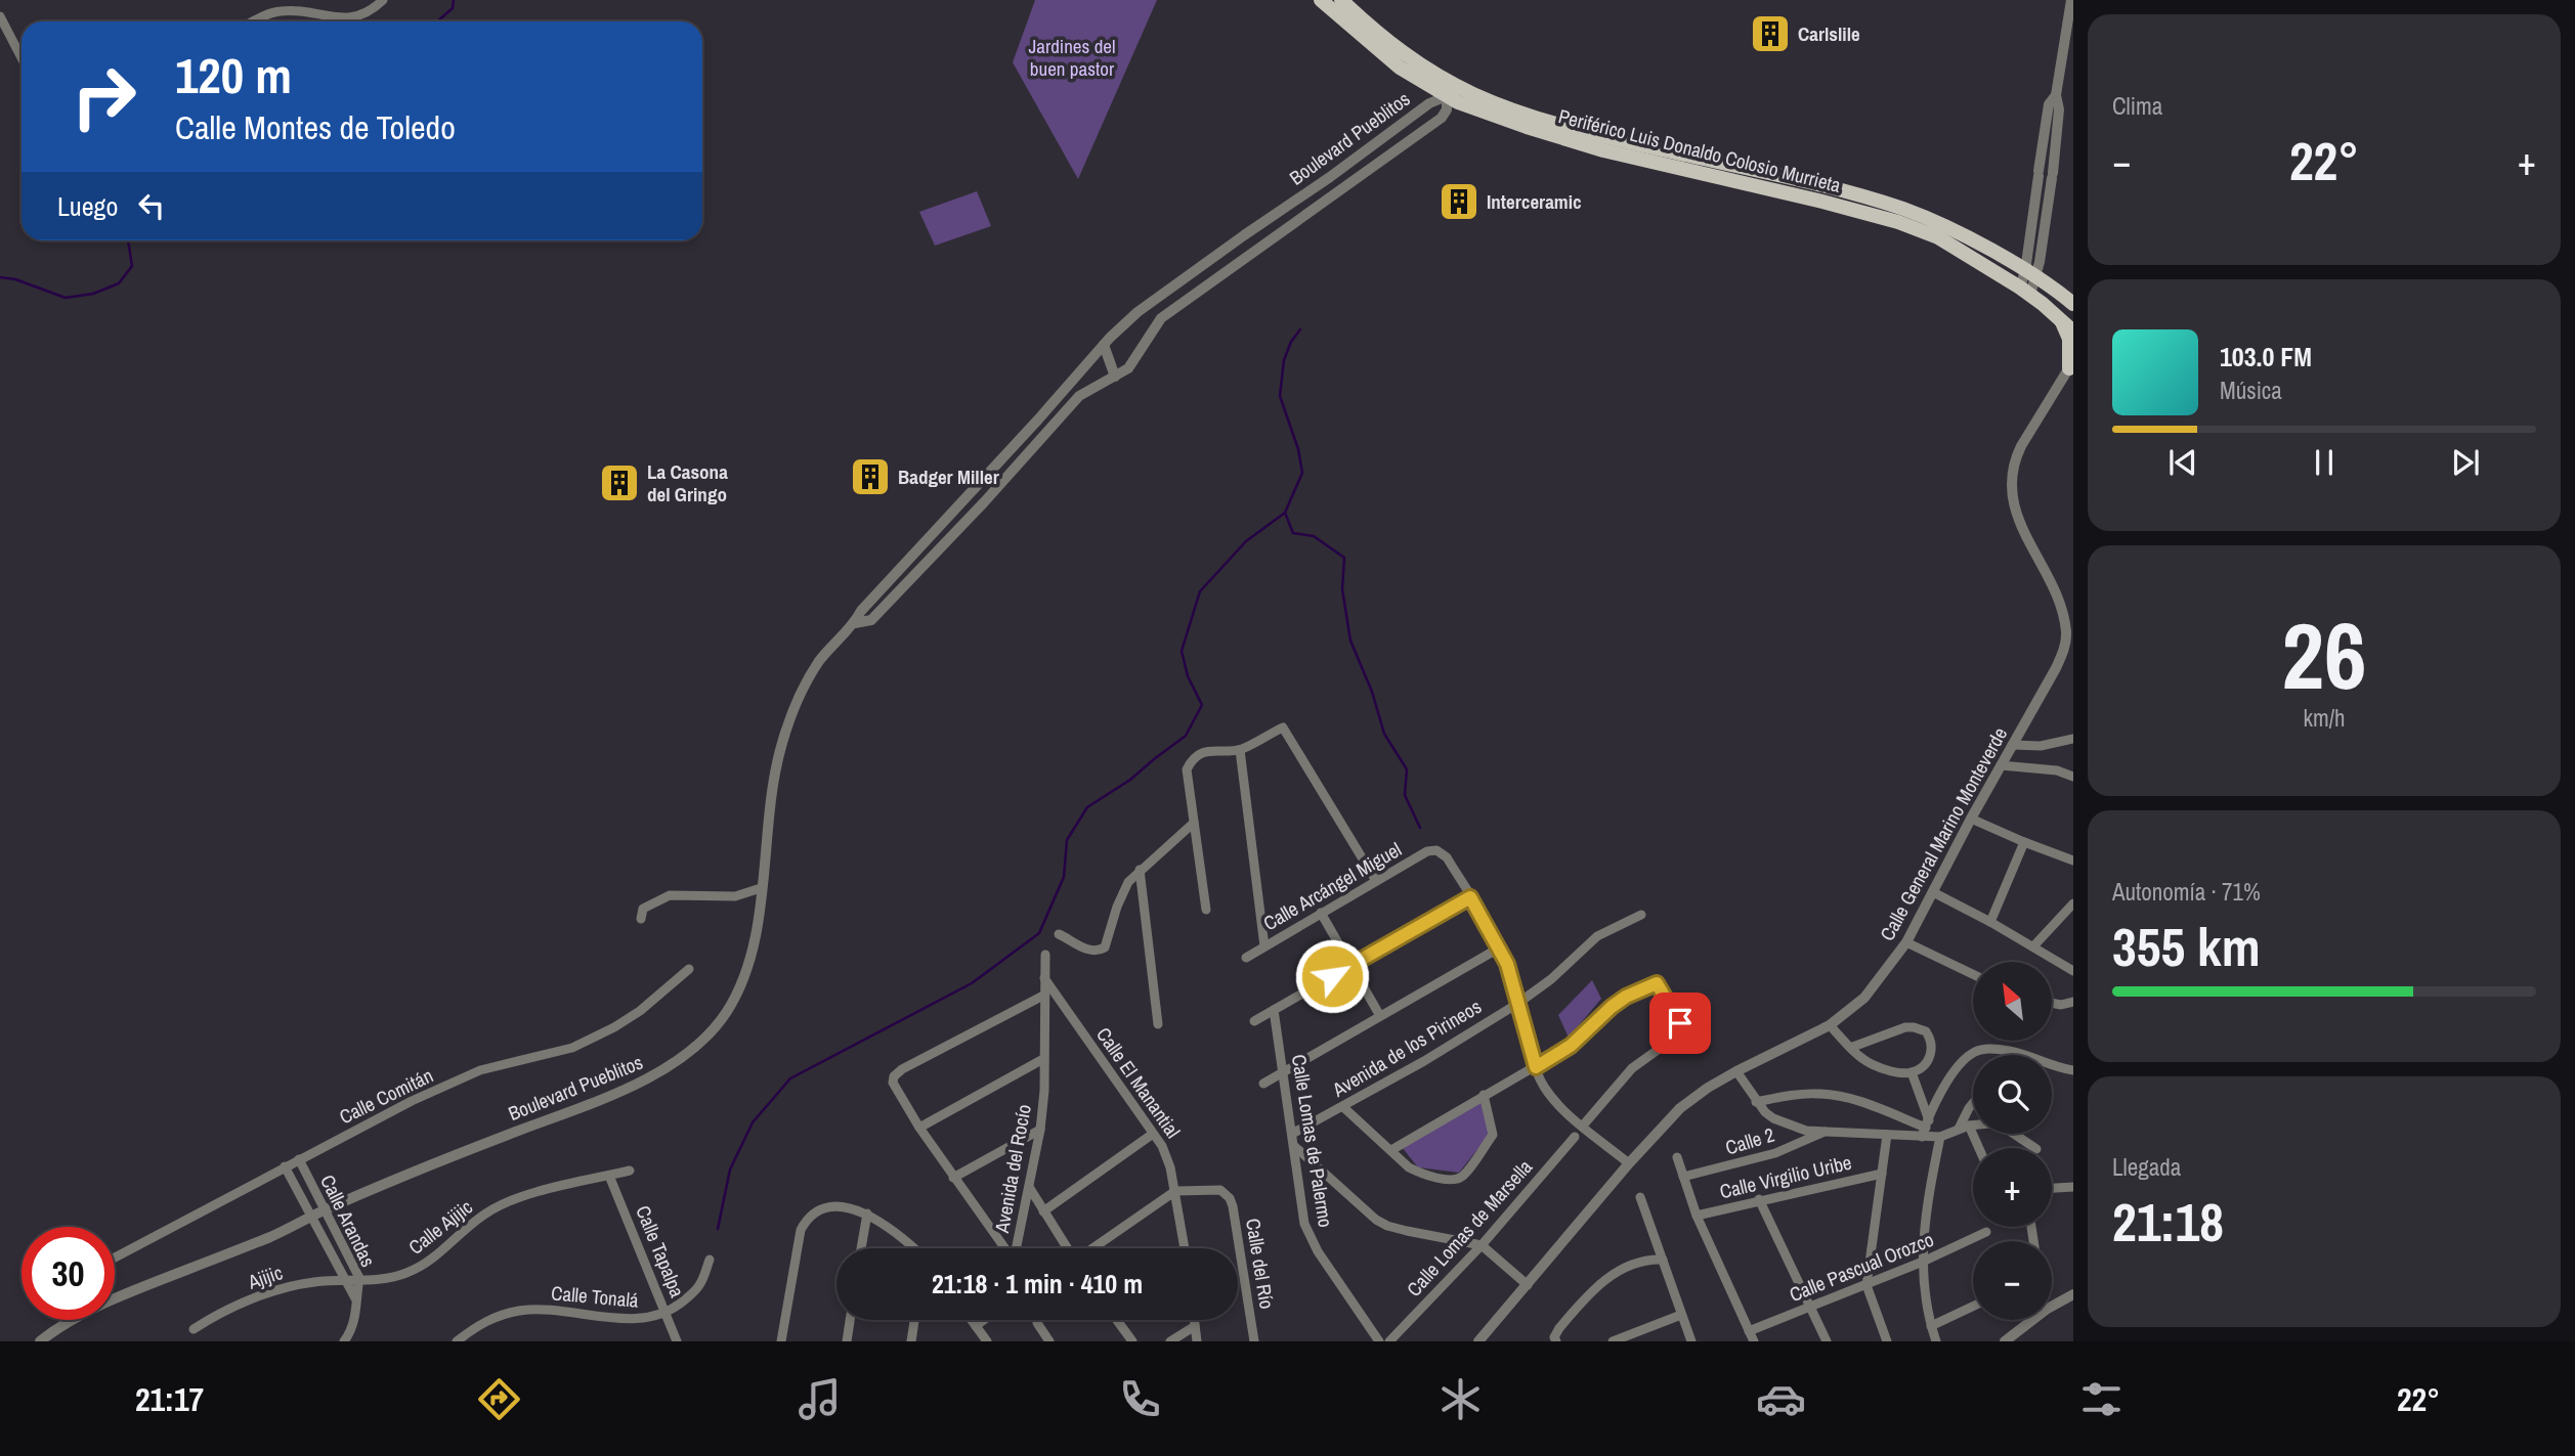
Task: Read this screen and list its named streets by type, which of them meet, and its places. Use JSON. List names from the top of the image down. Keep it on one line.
{"streets":{"main road":["Periférico Luis Donaldo Colosio Murrieta"],"street":["Boulevard Pueblitos","Calle General Marino Monteverde","Calle Arcángel Miguel","Avenida de los Pirineos","Calle El Manantial","Calle Comitán","Calle Lomas de Palermo","Calle 2","Avenida del Rocío","Calle Virgilio Uribe","Calle Arandas","Calle Ajijic","Calle Lomas de Marsella","Calle Tapalpa","Calle del Río","Calle Pascual Orozco","Ajijic","Calle Tonalá"]},"crossings":[["Boulevard Pueblitos","Periférico Luis Donaldo Colosio Murrieta"],["Boulevard Pueblitos","Calle Arandas"],["Avenida de los Pirineos","Calle Lomas de Palermo"],["Calle El Manantial","Avenida del Rocío"],["Calle El Manantial","Calle del Río"],["Calle Comitán","Calle Arandas"],["Calle Arandas","Calle Ajijic"],["Calle Arandas","Ajijic"],["Calle Ajijic","Calle Tapalpa"],["Calle Ajijic","Ajijic"],["Calle Tapalpa","Calle Tonalá"]],"parks":["Jardines del buen pastor"],"places":{"building":["Carlslile","Interceramic","Badger Miller","La Casona del Gringo"]},"north":"top left","page":{"tile":["Clima",["26","km/h"],["Autonomía · 71%","355 km"],["Llegada","21:18"]],"turn":["120 m","Calle Montes de Toledo"],"heat":["−","22°","+"],"then":"Luego","song":["103.0 FM","Música"],"map_buttons":["+","−"],"limit":"30","trip":"21:18 · 1 min · 410 m","tabs":["21:17","22°"]}}
